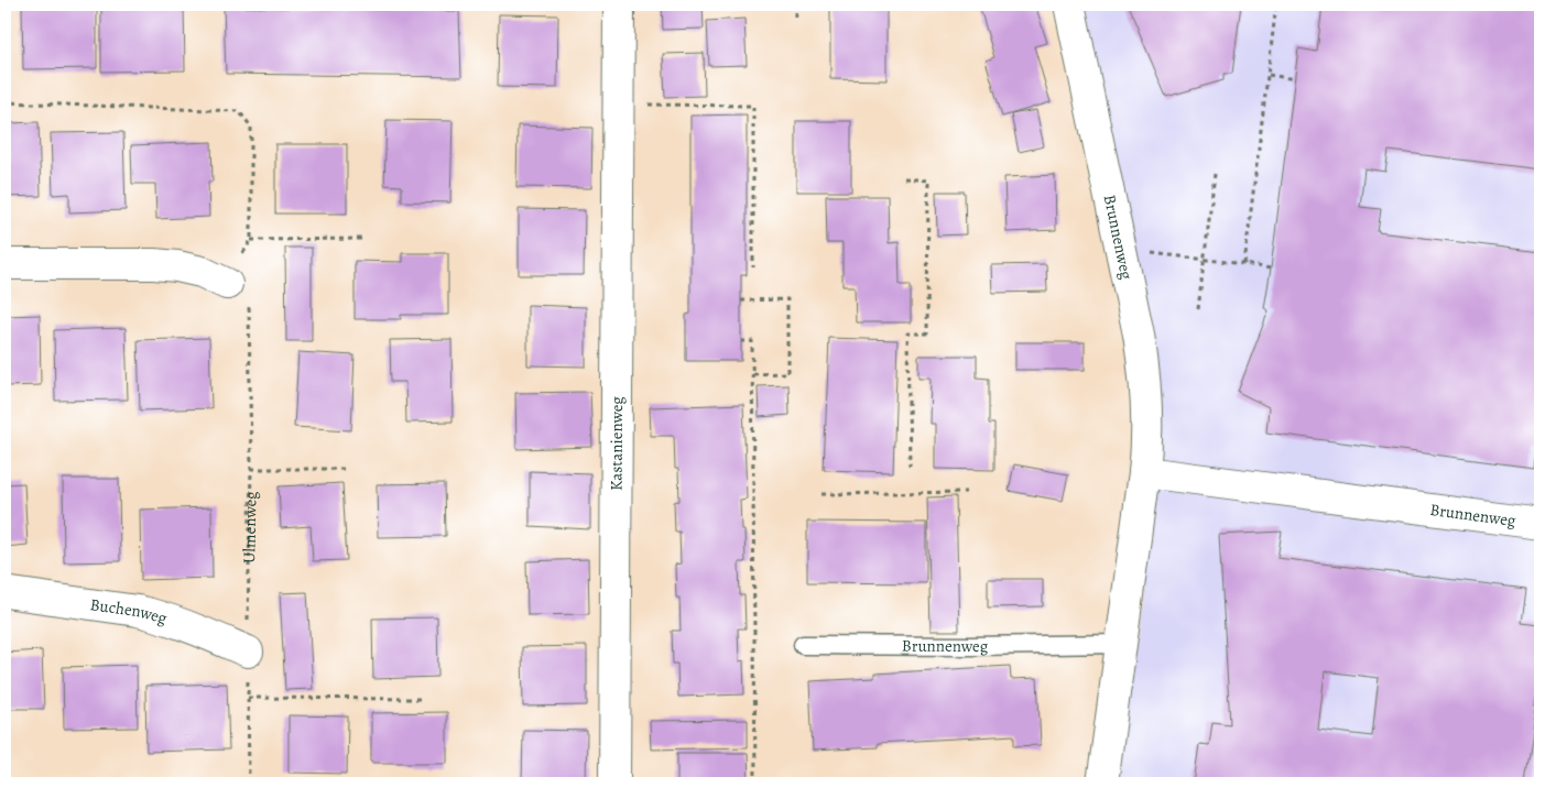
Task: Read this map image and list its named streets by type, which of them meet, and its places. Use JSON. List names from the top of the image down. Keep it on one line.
{"streets":{"street":["Brunnenweg","Kastanienweg","Buchenweg"],"path":["Ulmenweg"]},"crossings":[["Ulmenweg","Buchenweg"]]}
